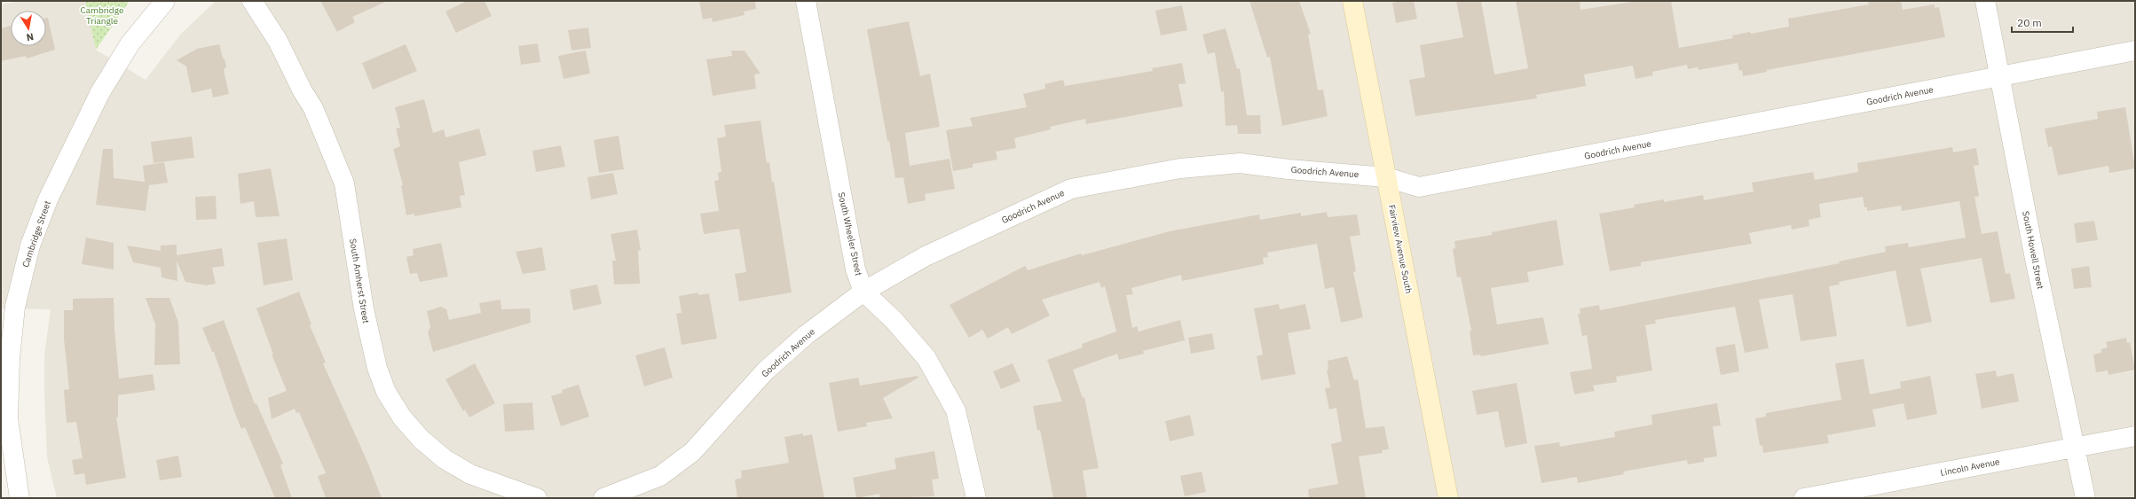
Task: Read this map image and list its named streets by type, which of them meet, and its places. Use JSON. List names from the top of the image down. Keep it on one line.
{"streets":{"street":["Goodrich Avenue","Cambridge Street","South Wheeler Street","Fairview Avenue South","South Howell Street","South Amherst Street","Lincoln Avenue"]},"crossings":[["Goodrich Avenue","South Wheeler Street"],["Goodrich Avenue","Fairview Avenue South"],["Goodrich Avenue","South Howell Street"],["South Howell Street","Lincoln Avenue"]],"parks":["Cambridge Triangle"],"scale_bar":"20 m","north":"bottom"}
